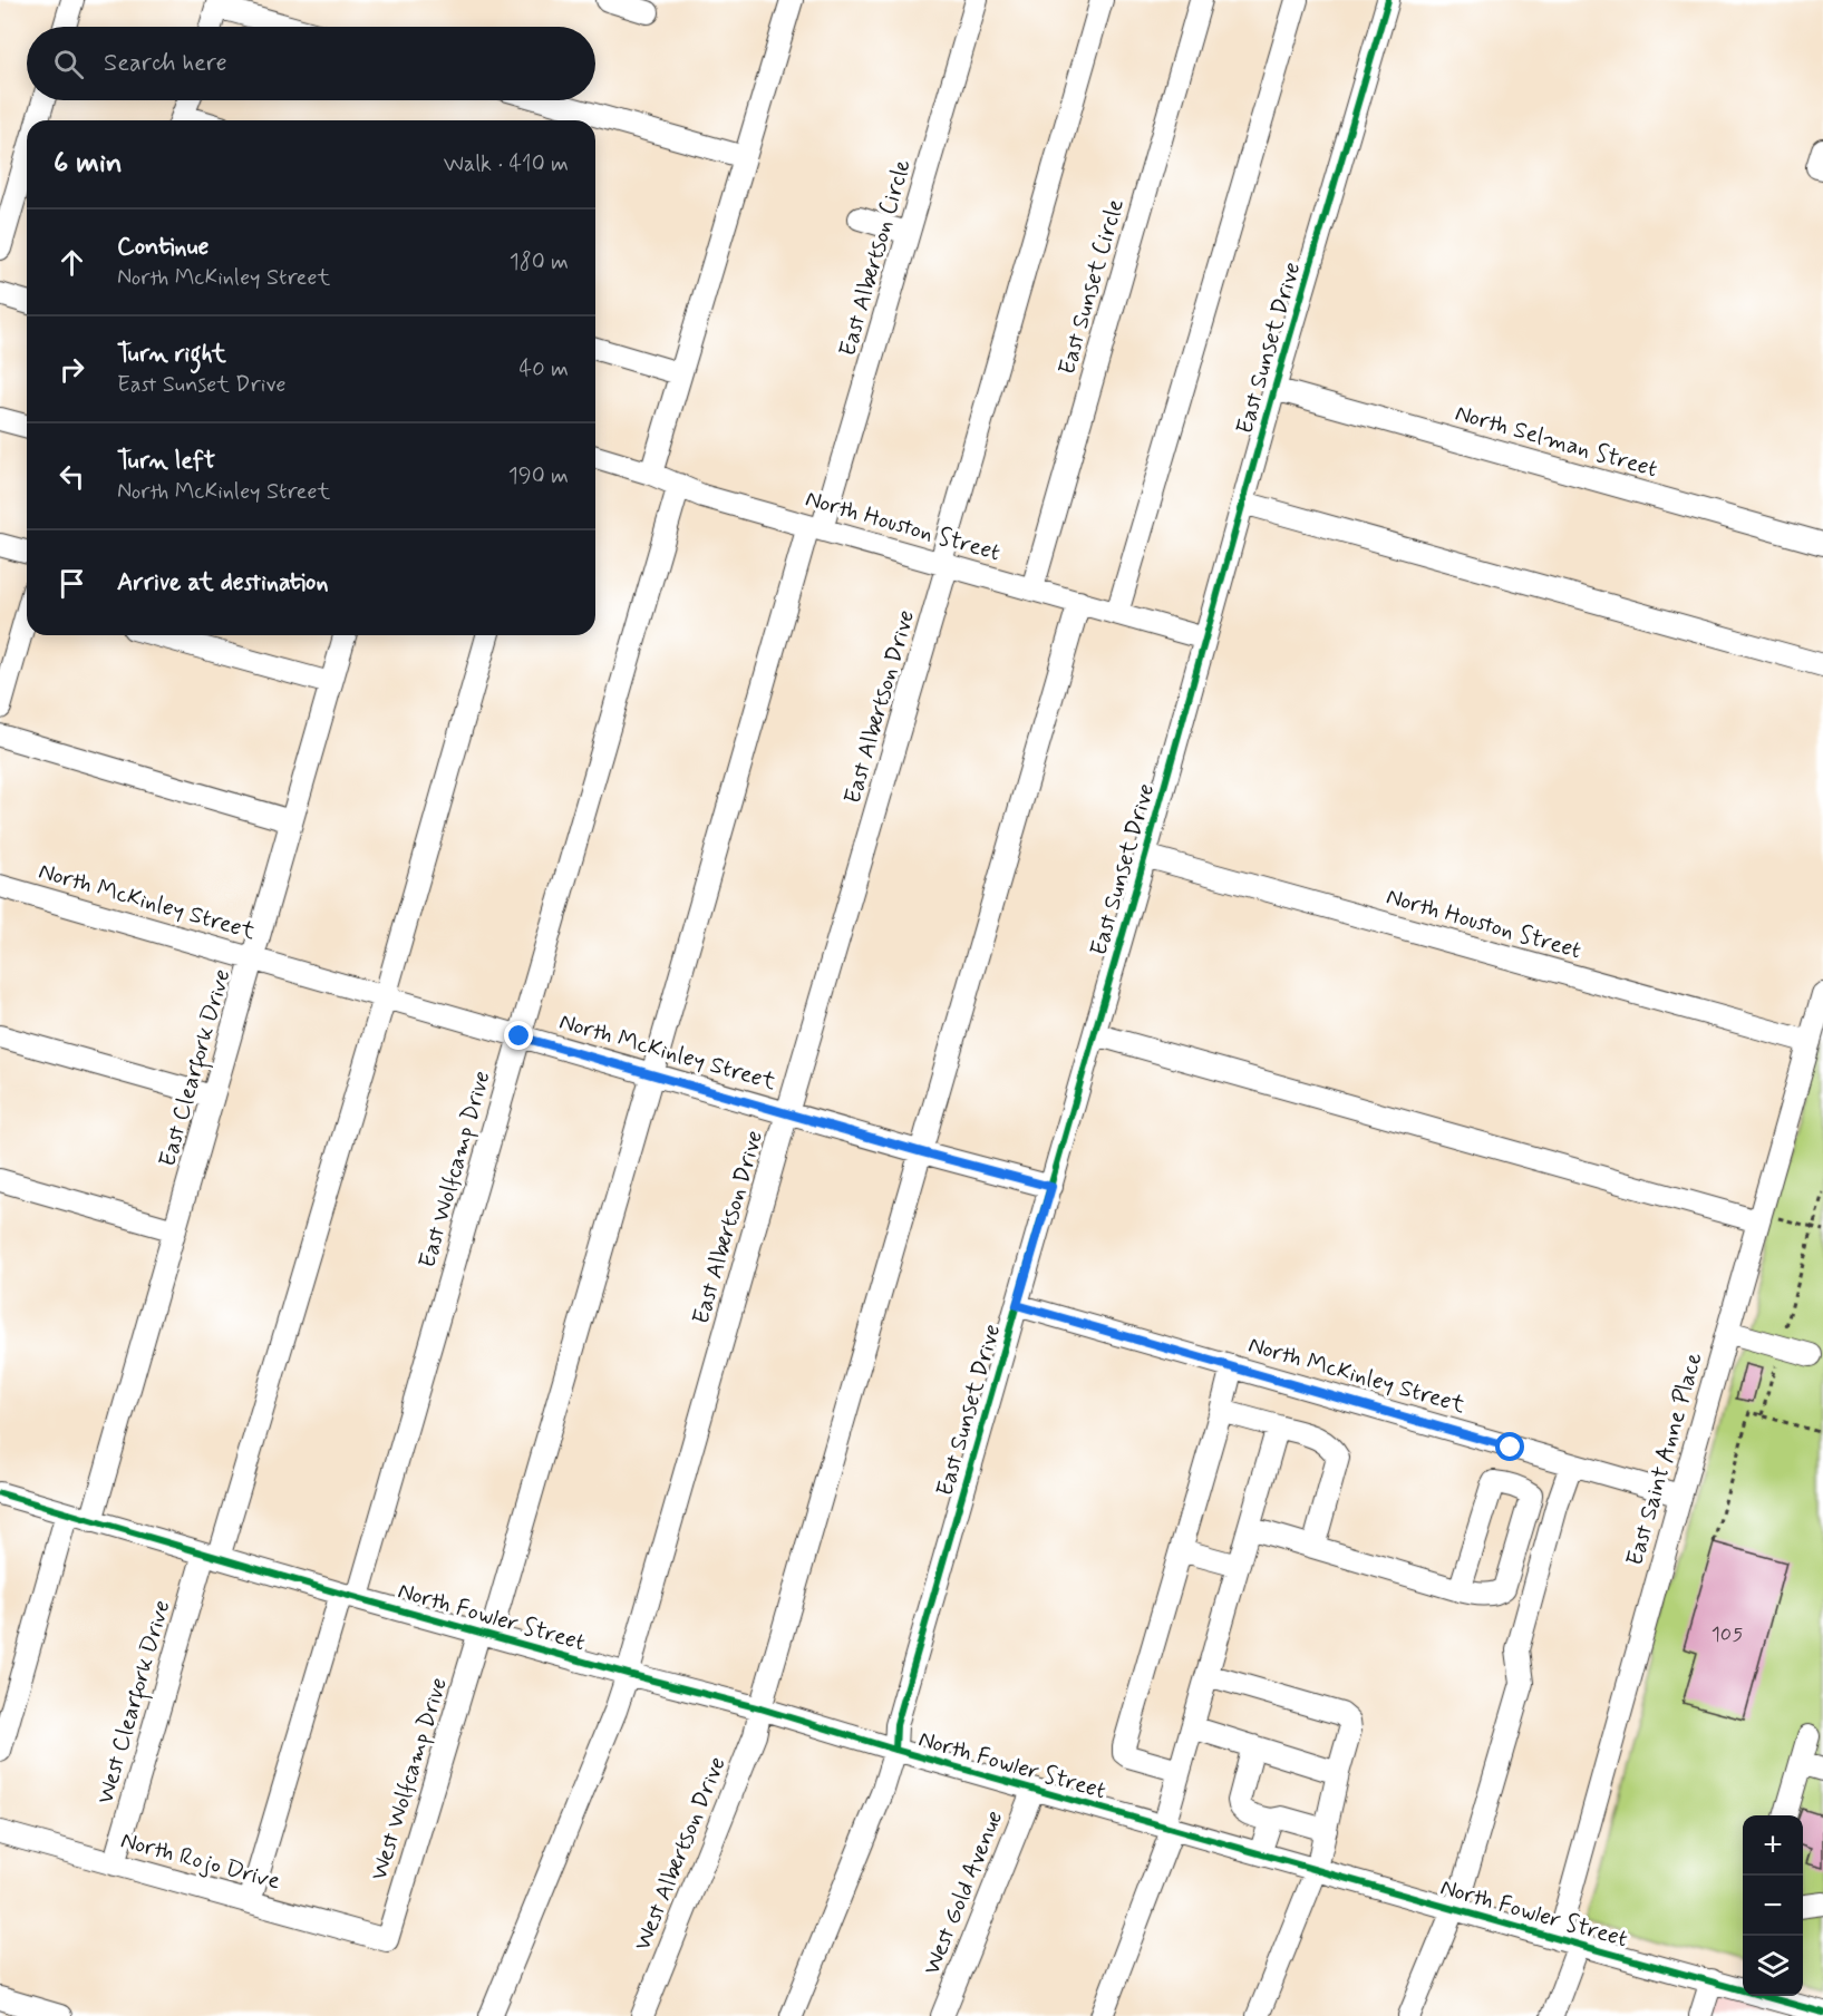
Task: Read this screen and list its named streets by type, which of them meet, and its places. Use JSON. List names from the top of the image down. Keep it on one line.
{"streets":{"street":["East Albertson Circle","East Sunset Circle","East Sunset Drive","North Selman Street","North Houston Street","East Albertson Drive","North McKinley Street","East Clearfork Drive","East Wolfcamp Drive","East Saint Anne Place","North Fowler Street","West Clearfork Drive","West Wolfcamp Drive","West Albertson Drive","North Rojo Drive","West Gold Avenue"]},"crossings":[["East Albertson Circle","North Houston Street"],["East Albertson Circle","North McKinley Street"],["East Albertson Circle","West Wolfcamp Drive"],["East Sunset Circle","North Houston Street"],["East Sunset Drive","North Selman Street"],["East Sunset Drive","North Houston Street"],["East Sunset Drive","North McKinley Street"],["East Sunset Drive","North Fowler Street"],["North Houston Street","East Albertson Drive"],["North Houston Street","East Wolfcamp Drive"],["North Houston Street","East Saint Anne Place"],["North Houston Street","West Albertson Drive"],["East Albertson Drive","North McKinley Street"],["East Albertson Drive","North Fowler Street"],["North McKinley Street","East Clearfork Drive"],["North McKinley Street","East Wolfcamp Drive"],["North McKinley Street","East Saint Anne Place"],["North McKinley Street","West Clearfork Drive"],["North McKinley Street","West Wolfcamp Drive"],["North McKinley Street","West Albertson Drive"],["East Clearfork Drive","North Fowler Street"],["East Wolfcamp Drive","North Fowler Street"],["East Wolfcamp Drive","North Rojo Drive"],["East Saint Anne Place","North Fowler Street"],["North Fowler Street","West Clearfork Drive"],["North Fowler Street","West Wolfcamp Drive"],["North Fowler Street","West Albertson Drive"],["North Fowler Street","West Gold Avenue"],["West Clearfork Drive","North Rojo Drive"],["West Wolfcamp Drive","North Rojo Drive"]],"house_numbers":["105"],"page":{"search":"Search here","heading":["6 min","Walk · 410 m"],"list":[["Continue","North McKinley Street","180 m"],["Turn right","East Sunset Drive","40 m"],["Turn left","North McKinley Street","190 m"],"Arrive at destination"],"map_buttons":["+","−"]}}
